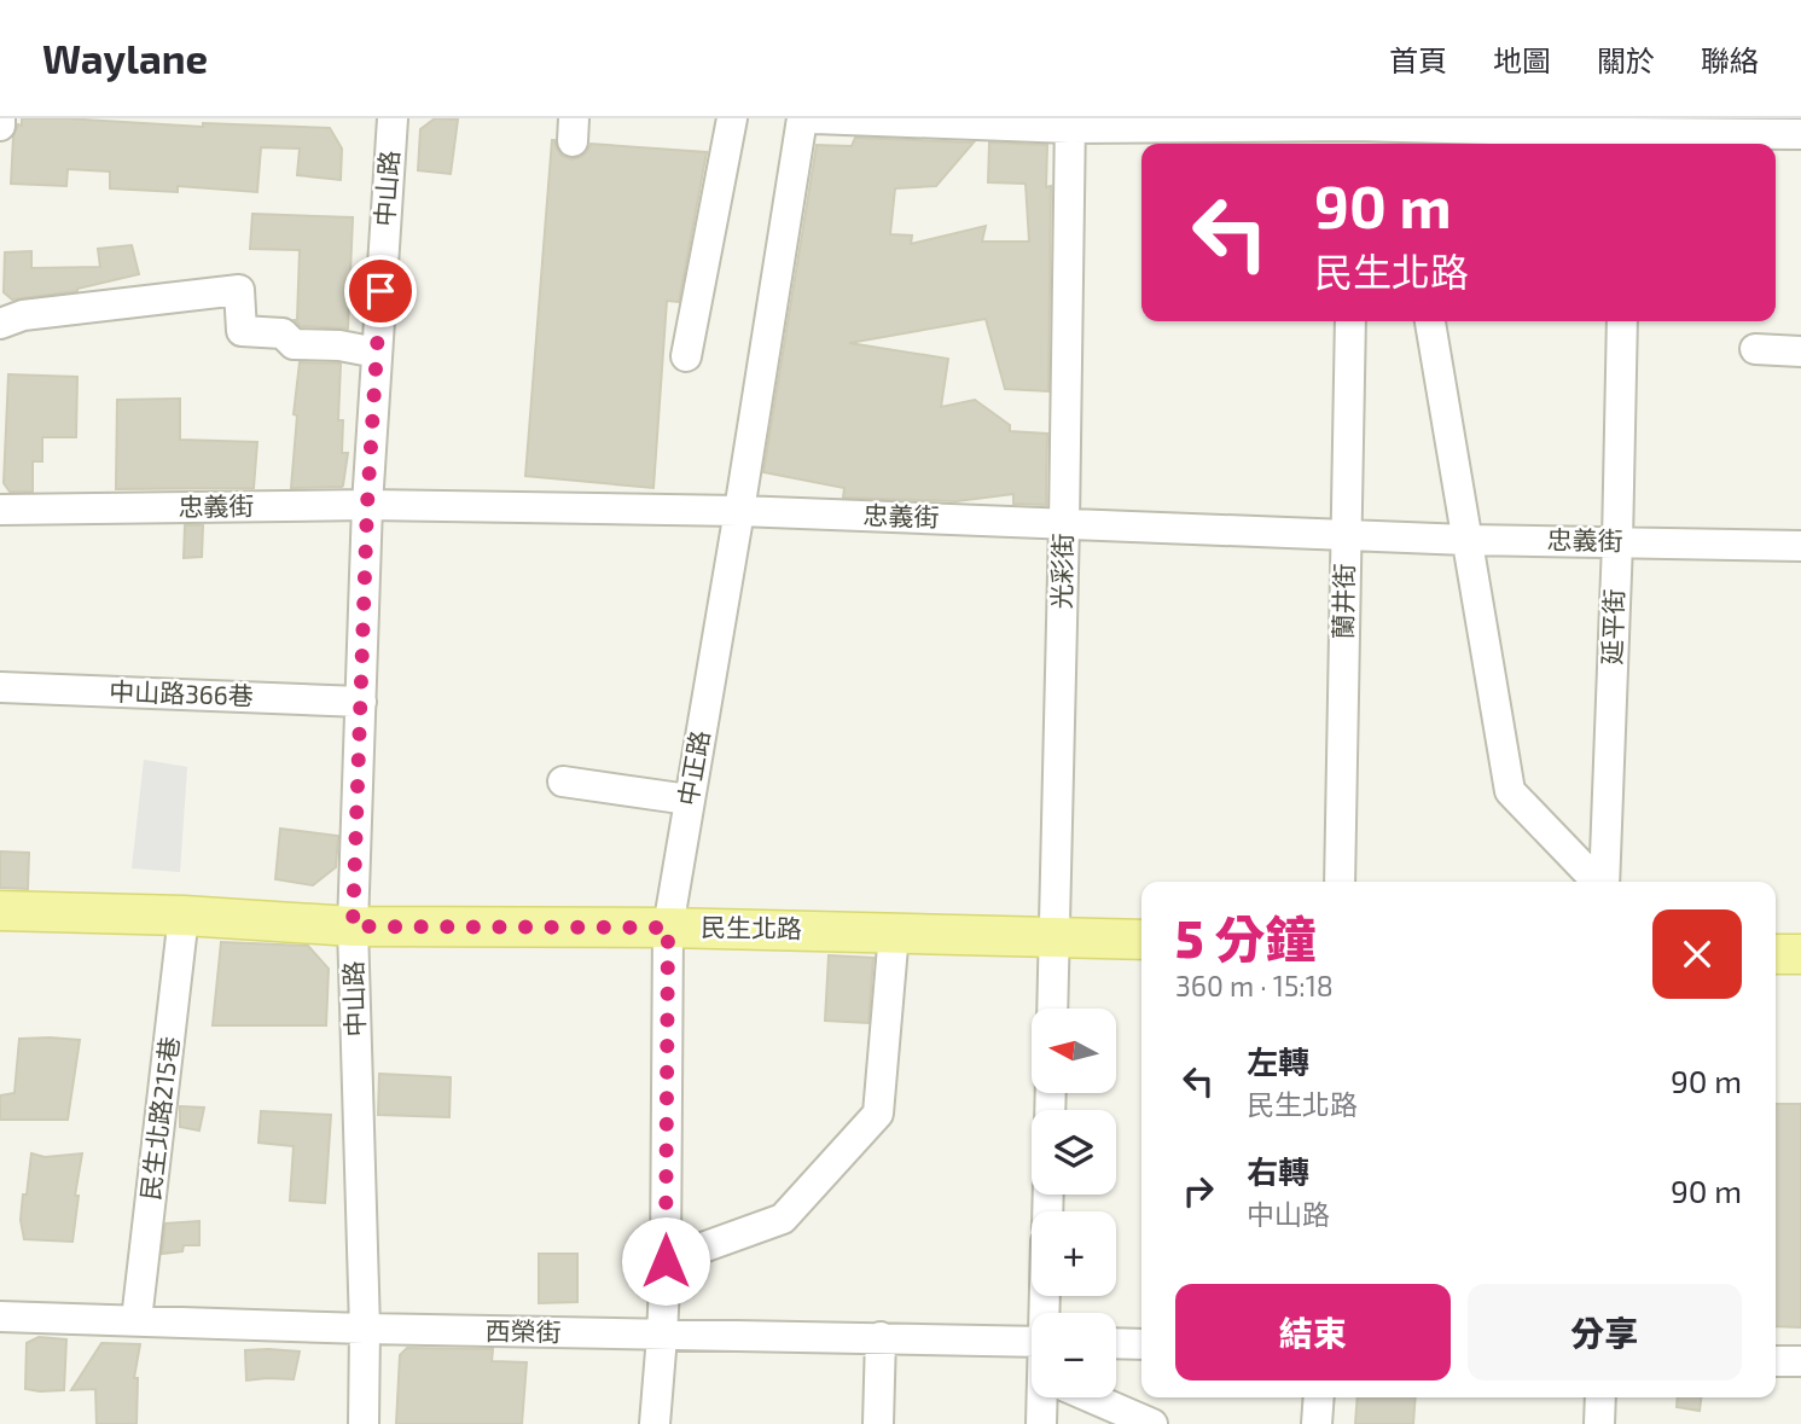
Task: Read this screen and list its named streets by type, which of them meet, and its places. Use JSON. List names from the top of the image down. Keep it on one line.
{"streets":{"main road":["民生北路"],"street":["中山路","忠義街","光彩街","蘭井街","延平街","中山路366巷","中正路","民生北路215巷","西榮街"]},"crossings":[["中山路","忠義街"],["中山路","中山路366巷"],["中山路","民生北路"],["中山路","西榮街"],["忠義街","光彩街"],["忠義街","蘭井街"],["忠義街","延平街"],["忠義街","中正路"],["光彩街","民生北路"],["中正路","民生北路"],["中正路","西榮街"],["民生北路","民生北路215巷"],["民生北路215巷","西榮街"]],"north":"left","page":{"header":"Waylane","nav":["首頁","地圖","關於","聯絡"],"turn":["90 m","民生北路"],"heading":["5 分鐘","360 m · 15:18"],"map_buttons":["+","−"],"list":[{"name":"左轉","note":"民生北路","value":"90 m"},{"name":"右轉","note":"中山路","value":"90 m"}],"buttons":["結束","分享"]}}
